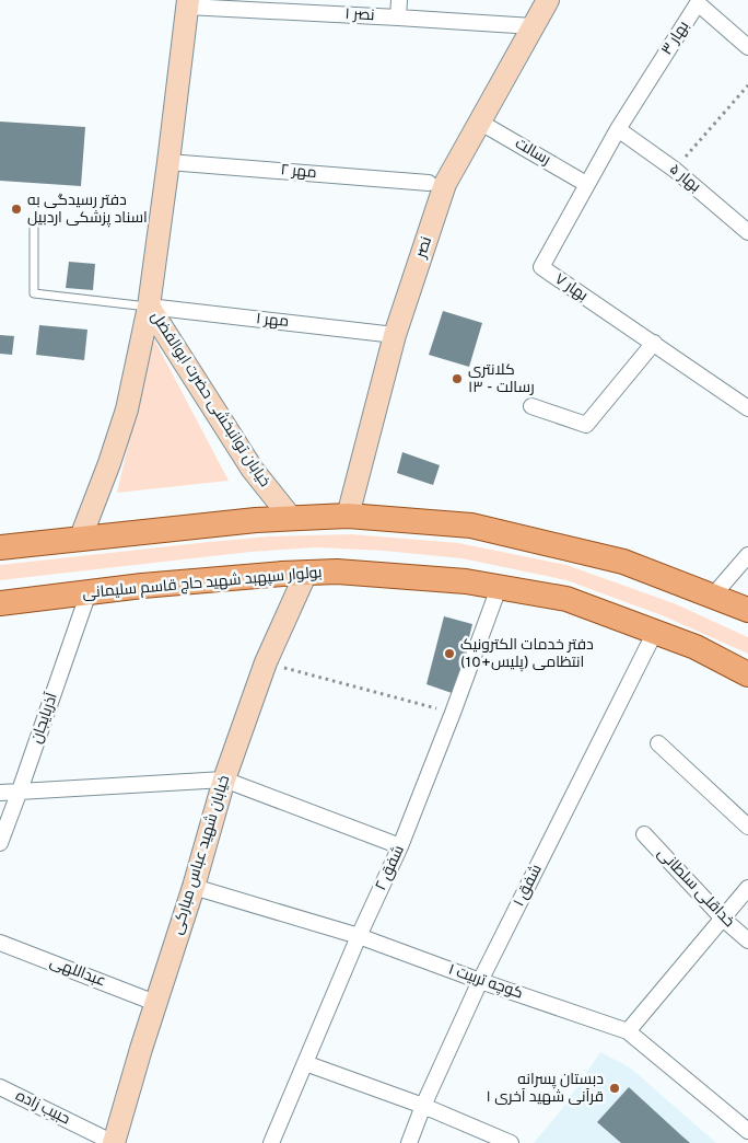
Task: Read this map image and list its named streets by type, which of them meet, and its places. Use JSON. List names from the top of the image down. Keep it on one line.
{"streets":{"main road":["بولوار سپهبد شهید حاج قاسم سلیمانی"],"street":["نصر ۱","بهار ۳","رسالت","مهر ۲","بهار ۵","نصر","بهار ۷","مهر ۱","خیابان توانبخشی حضرت ابوالفضل","آذربایجان","خیابان شهید عباس مبارکی","شفق ۲","شفق ۱","خداقلی سلطانی","عبداللهی","کوچه تربیت ۱","حبیب زاده"]},"crossings":[["نصر ۱","نصر"],["نصر ۱","خیابان توانبخشی حضرت ابوالفضل"],["بهار ۳","بهار ۵"],["رسالت","نصر"],["رسالت","بهار ۷"],["مهر ۲","خیابان توانبخشی حضرت ابوالفضل"],["نصر","مهر ۱"],["مهر ۱","خیابان توانبخشی حضرت ابوالفضل"],["بولوار سپهبد شهید حاج قاسم سلیمانی","آذربایجان"],["بولوار سپهبد شهید حاج قاسم سلیمانی","خیابان شهید عباس مبارکی"],["بولوار سپهبد شهید حاج قاسم سلیمانی","شفق ۲"],["بولوار سپهبد شهید حاج قاسم سلیمانی","شفق ۱"],["خیابان شهید عباس مبارکی","عبداللهی"],["خیابان شهید عباس مبارکی","کوچه تربیت ۱"],["خیابان شهید عباس مبارکی","حبیب زاده"],["شفق ۲","کوچه تربیت ۱"],["شفق ۱","کوچه تربیت ۱"]],"places":["دفتر رسیدگی به اسناد پزشکی اردبیل","کلانتری ۱۳ - رسالت","دفتر خدمات الکترونیک انتظامی (پلیس+10)","دبستان پسرانه قرآنی شهید آخری ۱"]}
